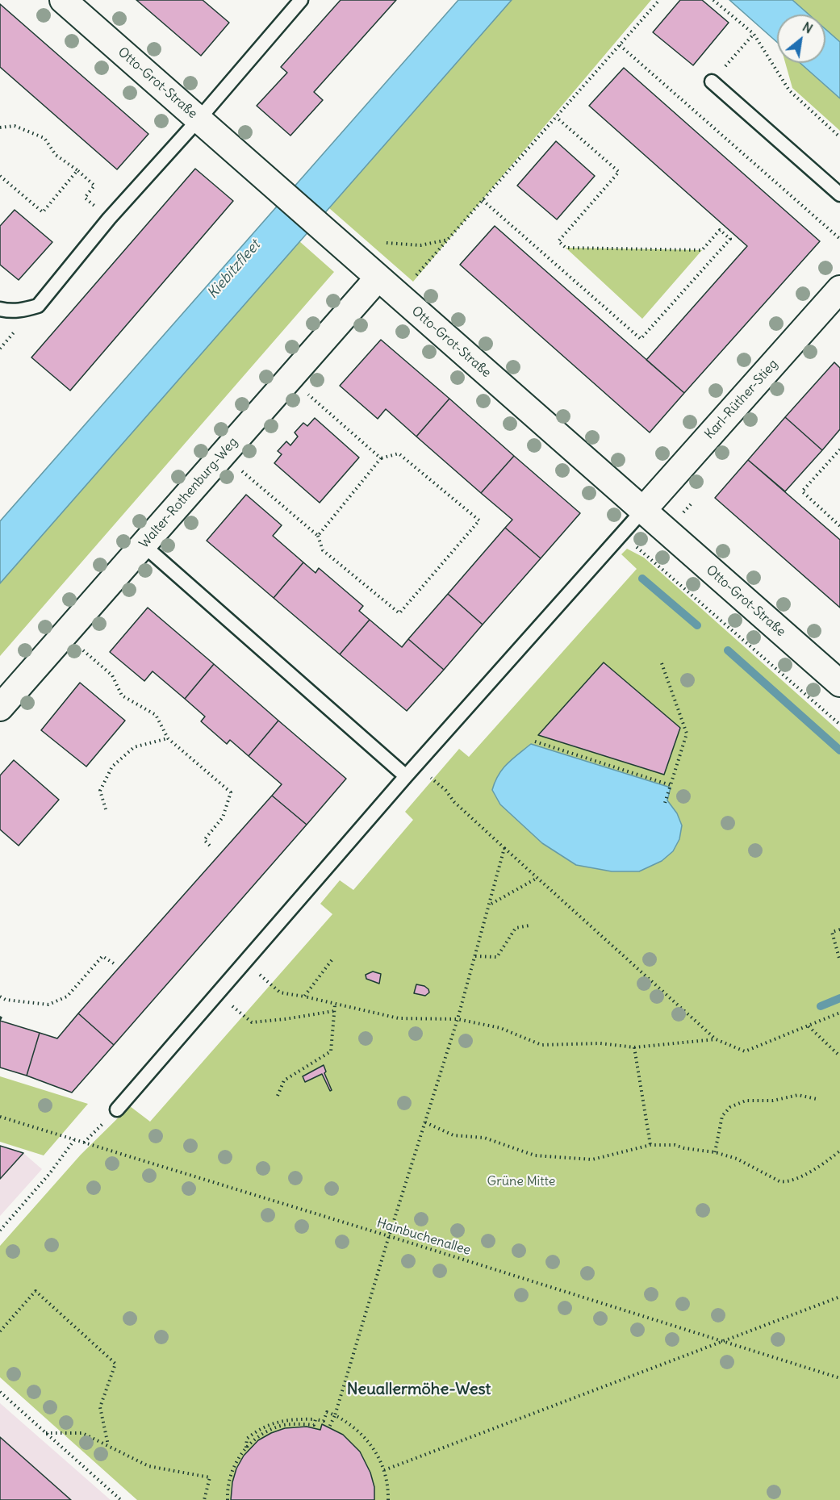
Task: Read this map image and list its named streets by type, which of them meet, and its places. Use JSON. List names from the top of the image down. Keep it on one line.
{"streets":{"street":["Otto-Grot-Straße","Karl-Rüther-Stieg","Walter-Rothenburg-Weg"],"path":["Hainbuchenallee"]},"crossings":[["Otto-Grot-Straße","Karl-Rüther-Stieg"],["Otto-Grot-Straße","Walter-Rothenburg-Weg"]],"districts":["Neuallermöhe-West"],"water":["Kiebitzfleet"],"parks":["Grüne Mitte"],"north":"top right"}
